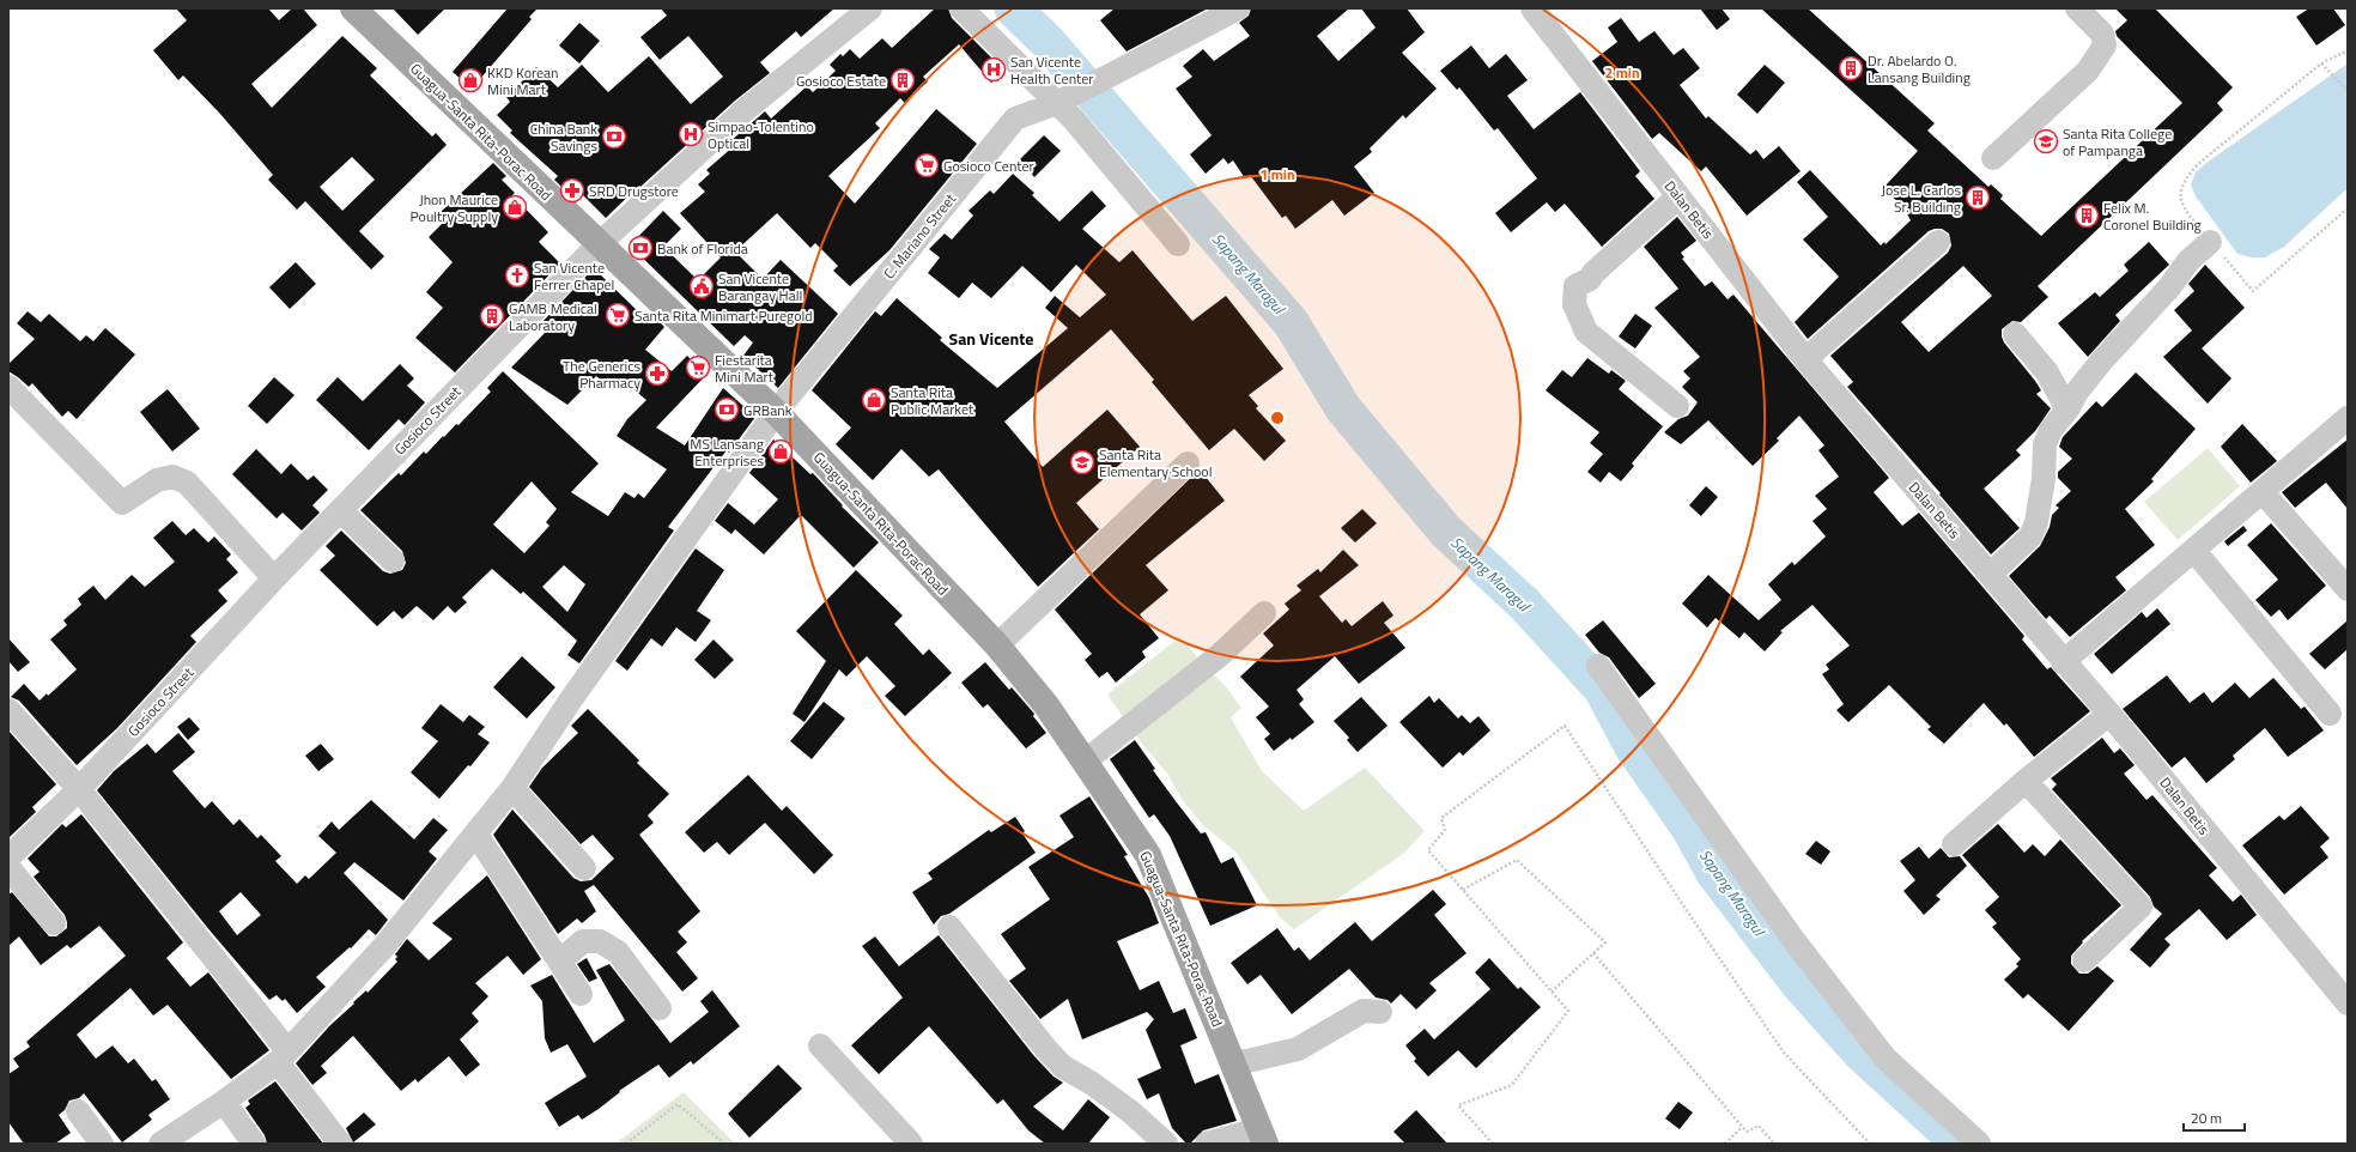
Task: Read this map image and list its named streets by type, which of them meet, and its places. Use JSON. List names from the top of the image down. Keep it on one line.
{"streets":{"main road":["Guagua-Santa Rita-Porac Road"],"street":["Dalan Betis","C. Mariano Street","Gosioco Street"]},"crossings":[["Guagua-Santa Rita-Porac Road","C. Mariano Street"],["Guagua-Santa Rita-Porac Road","Gosioco Street"]],"districts":["San Vicente"],"water":["Sapang Maragul"],"places":{"building":["Dr. Abelardo O. Lansang Building","Gosioco Estate","Jose L. Carlos Sr. Building","Felix M. Coronel Building","GAMB Medical Laboratory"],"hospital":["San Vicente Health Center","Simpao-Tolentino Optical"],"shop":["KKD Korean Mini Mart","Jhon Maurice Poultry Supply","Santa Rita Public Market","MS Lansang Enterprises"],"bank":["China Bank Savings","Bank of Florida","GRBank"],"school or university":["Santa Rita College of Pampanga","Santa Rita Elementary School"],"supermarket":["Gosioco Center","Santa Rita Minimart Puregold","Fiestarita Mini Mart"],"pharmacy":["SRD Drugstore","The Generics Pharmacy"],"church":["San Vicente Ferrer Chapel"],"public building":["San Vicente Barangay Hall"]},"scale_bar":"20 m","rings":["2 min","1 min"]}
